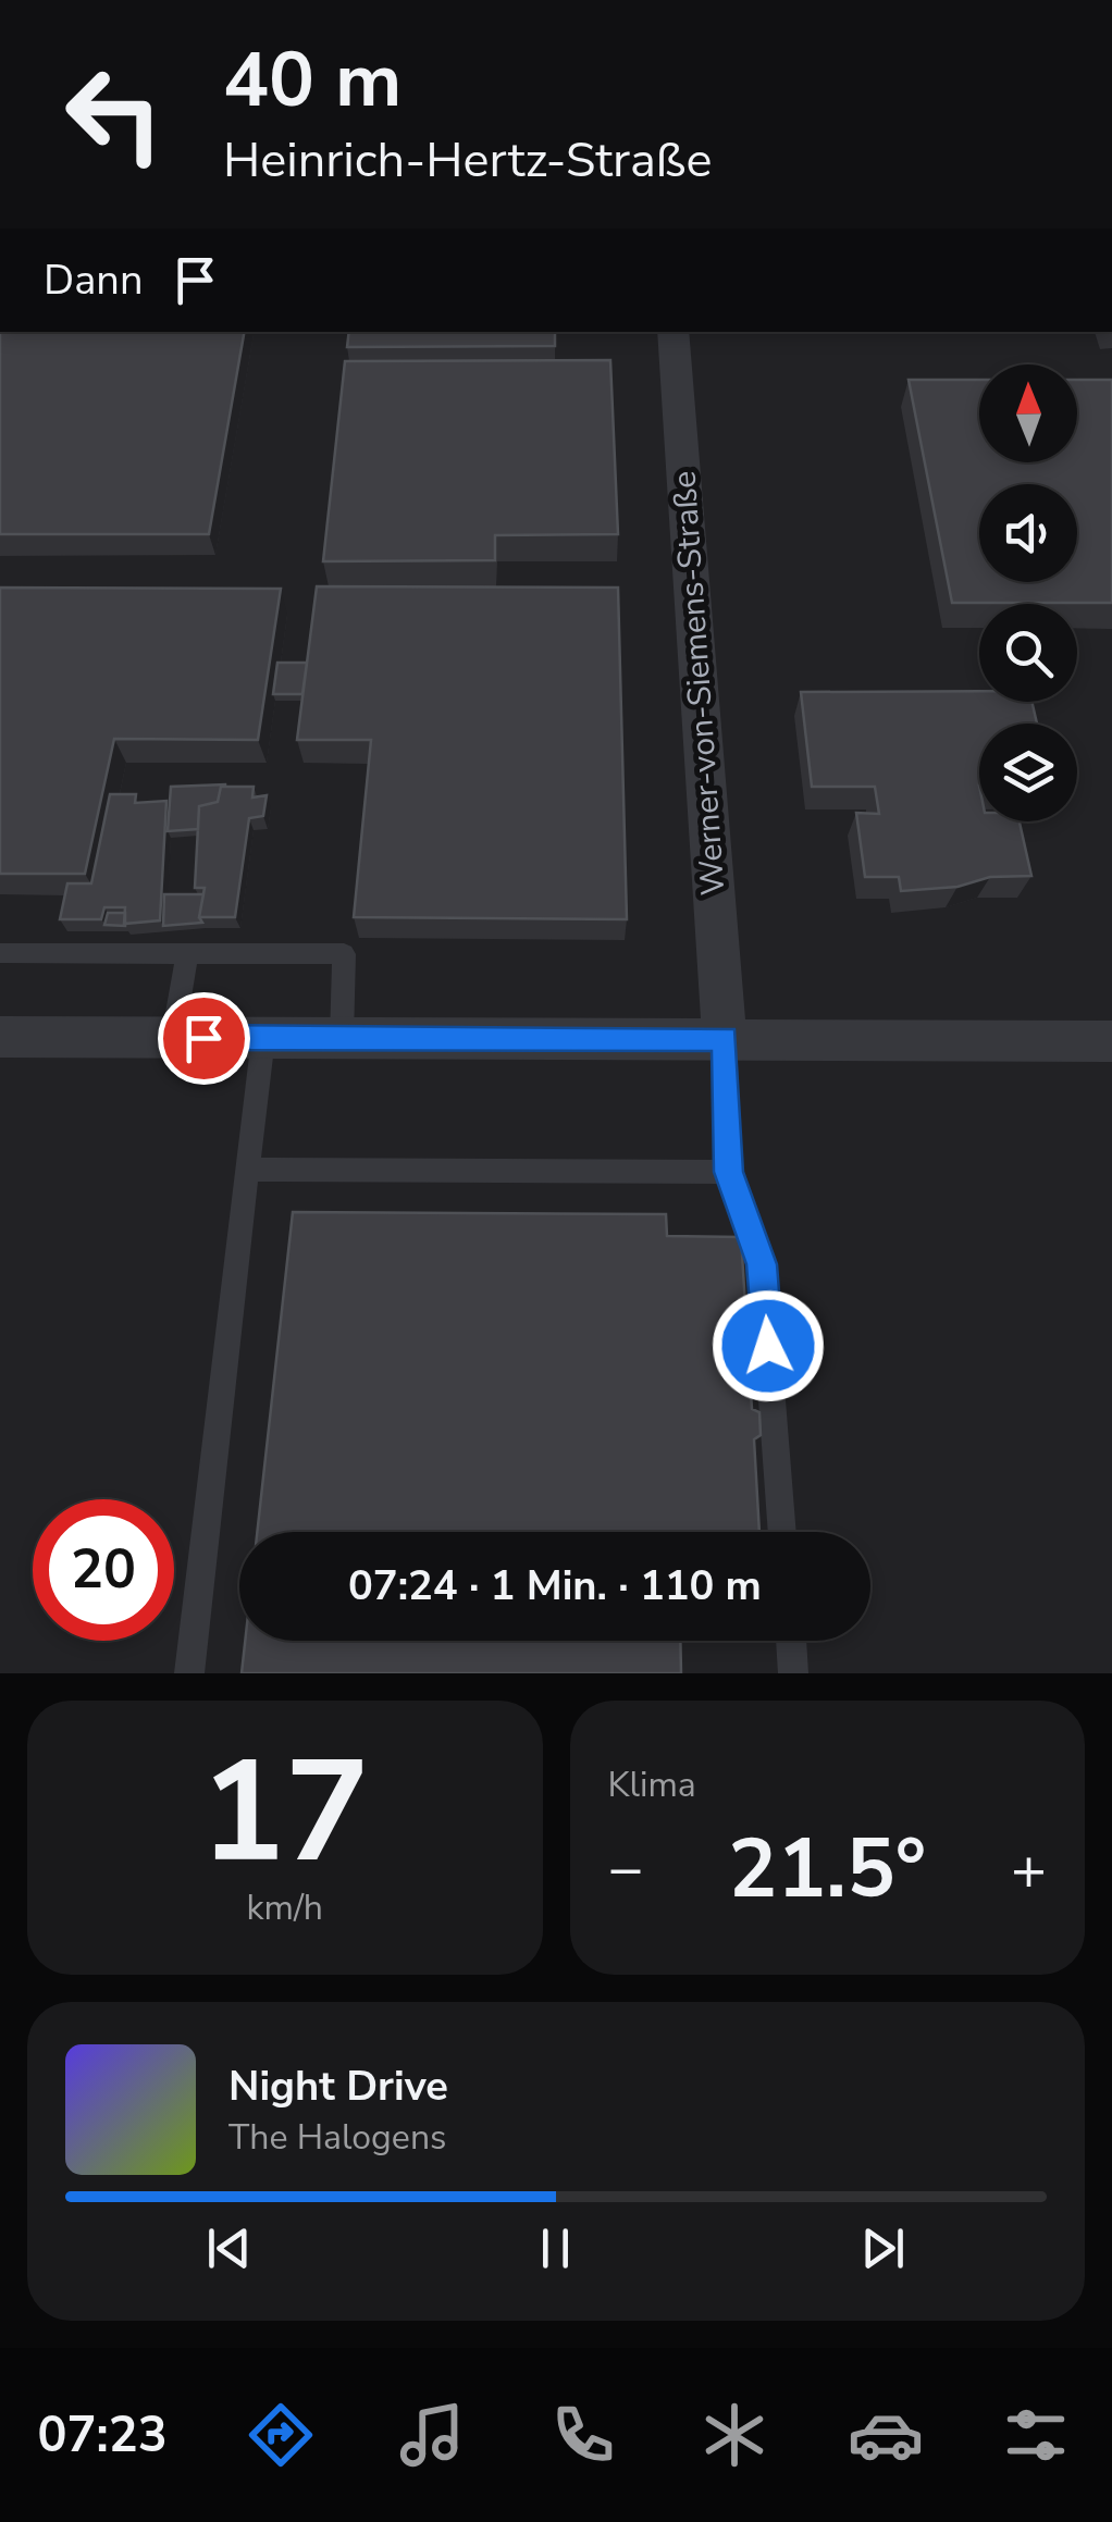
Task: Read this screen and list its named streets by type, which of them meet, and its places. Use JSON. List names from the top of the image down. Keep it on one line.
{"streets":{"street":["Werner-von-Siemens-Straße"]},"north":"top","page":{"turn":["40 m","Heinrich-Hertz-Straße"],"then":"Dann","limit":"20","trip":"07:24 · 1 Min. · 110 m","tile":[["17","km/h"],"Klima"],"heat":["−","21.5°","+"],"song":["Night Drive","The Halogens"],"tabs":"07:23"}}
